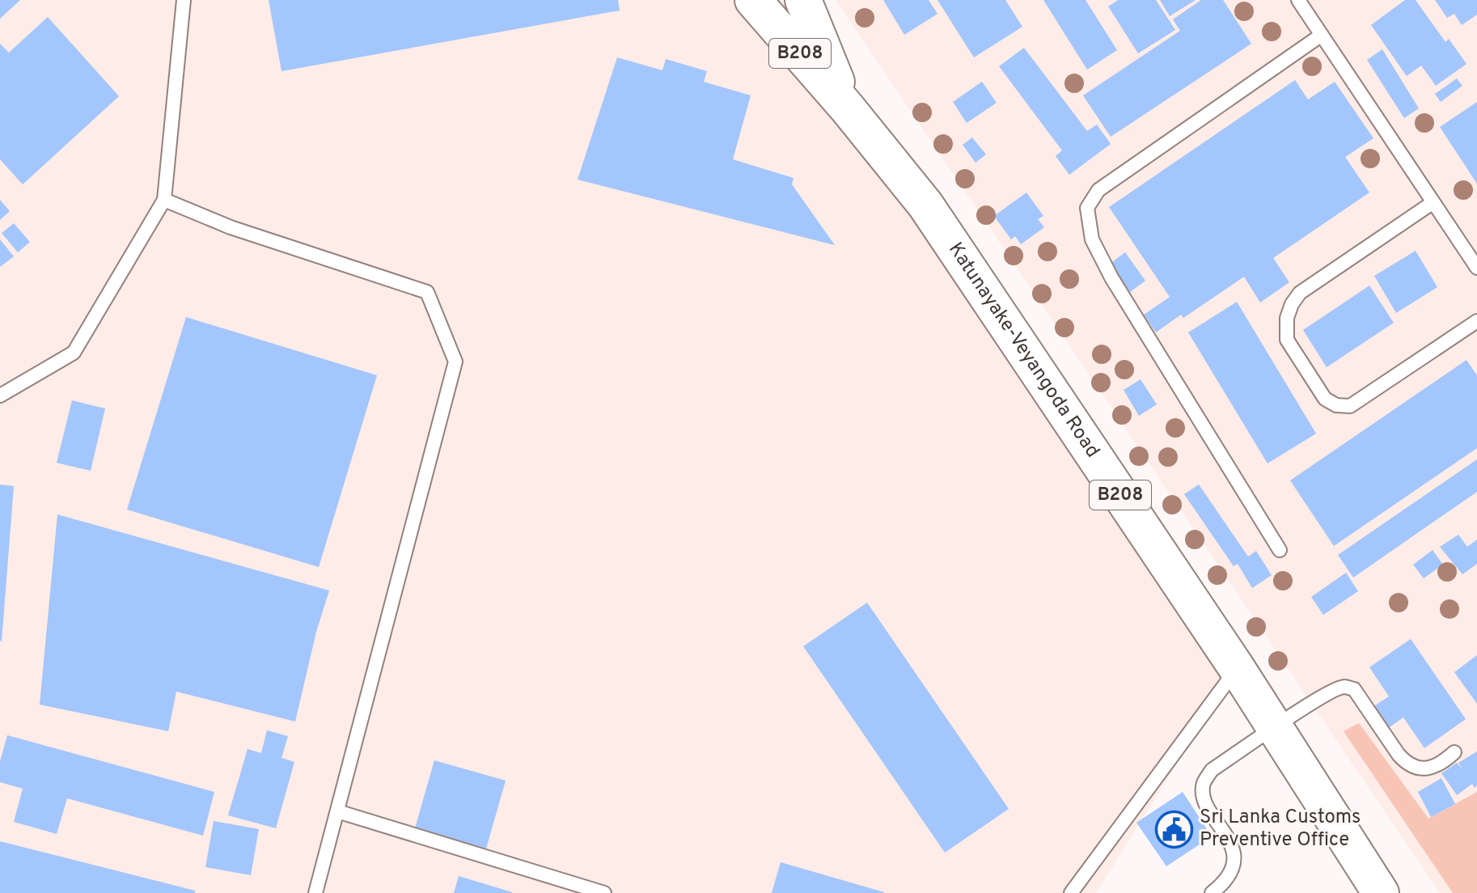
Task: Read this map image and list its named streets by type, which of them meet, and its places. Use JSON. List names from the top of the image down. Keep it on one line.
{"streets":{"main road":["B208","Katunayake-Veyangoda Road"]},"places":{"public building":["Sri Lanka Customs Preventive Office"]}}
